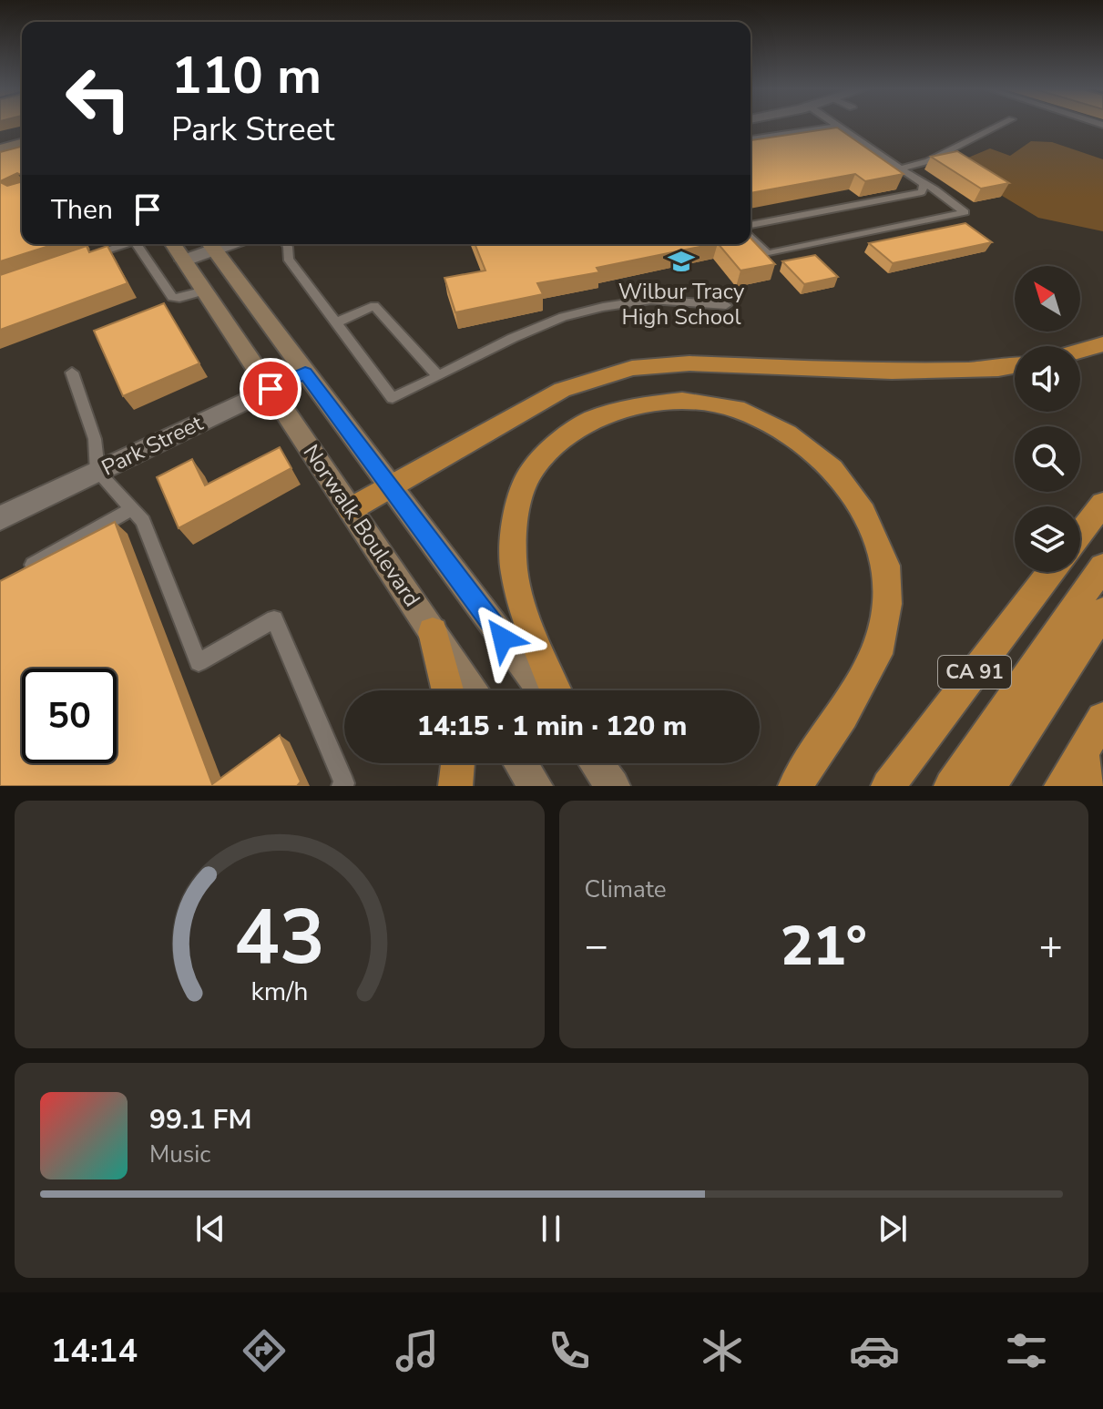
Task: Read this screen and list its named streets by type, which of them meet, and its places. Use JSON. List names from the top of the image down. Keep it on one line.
{"streets":{"highway":["CA 91"],"main road":["Norwalk Boulevard"],"street":["Park Street"]},"crossings":[["Park Street","Norwalk Boulevard"]],"places":{"school or university":["Wilbur Tracy High School"]},"north":"top left","page":{"turn":["110 m","Park Street"],"then":"Then","limit":"50","trip":"14:15 · 1 min · 120 m","tile":"Climate","heat":["−","21°","+"],"song":["99.1 FM","Music"],"tabs":"14:14","gauge":["43","km/h"]}}
